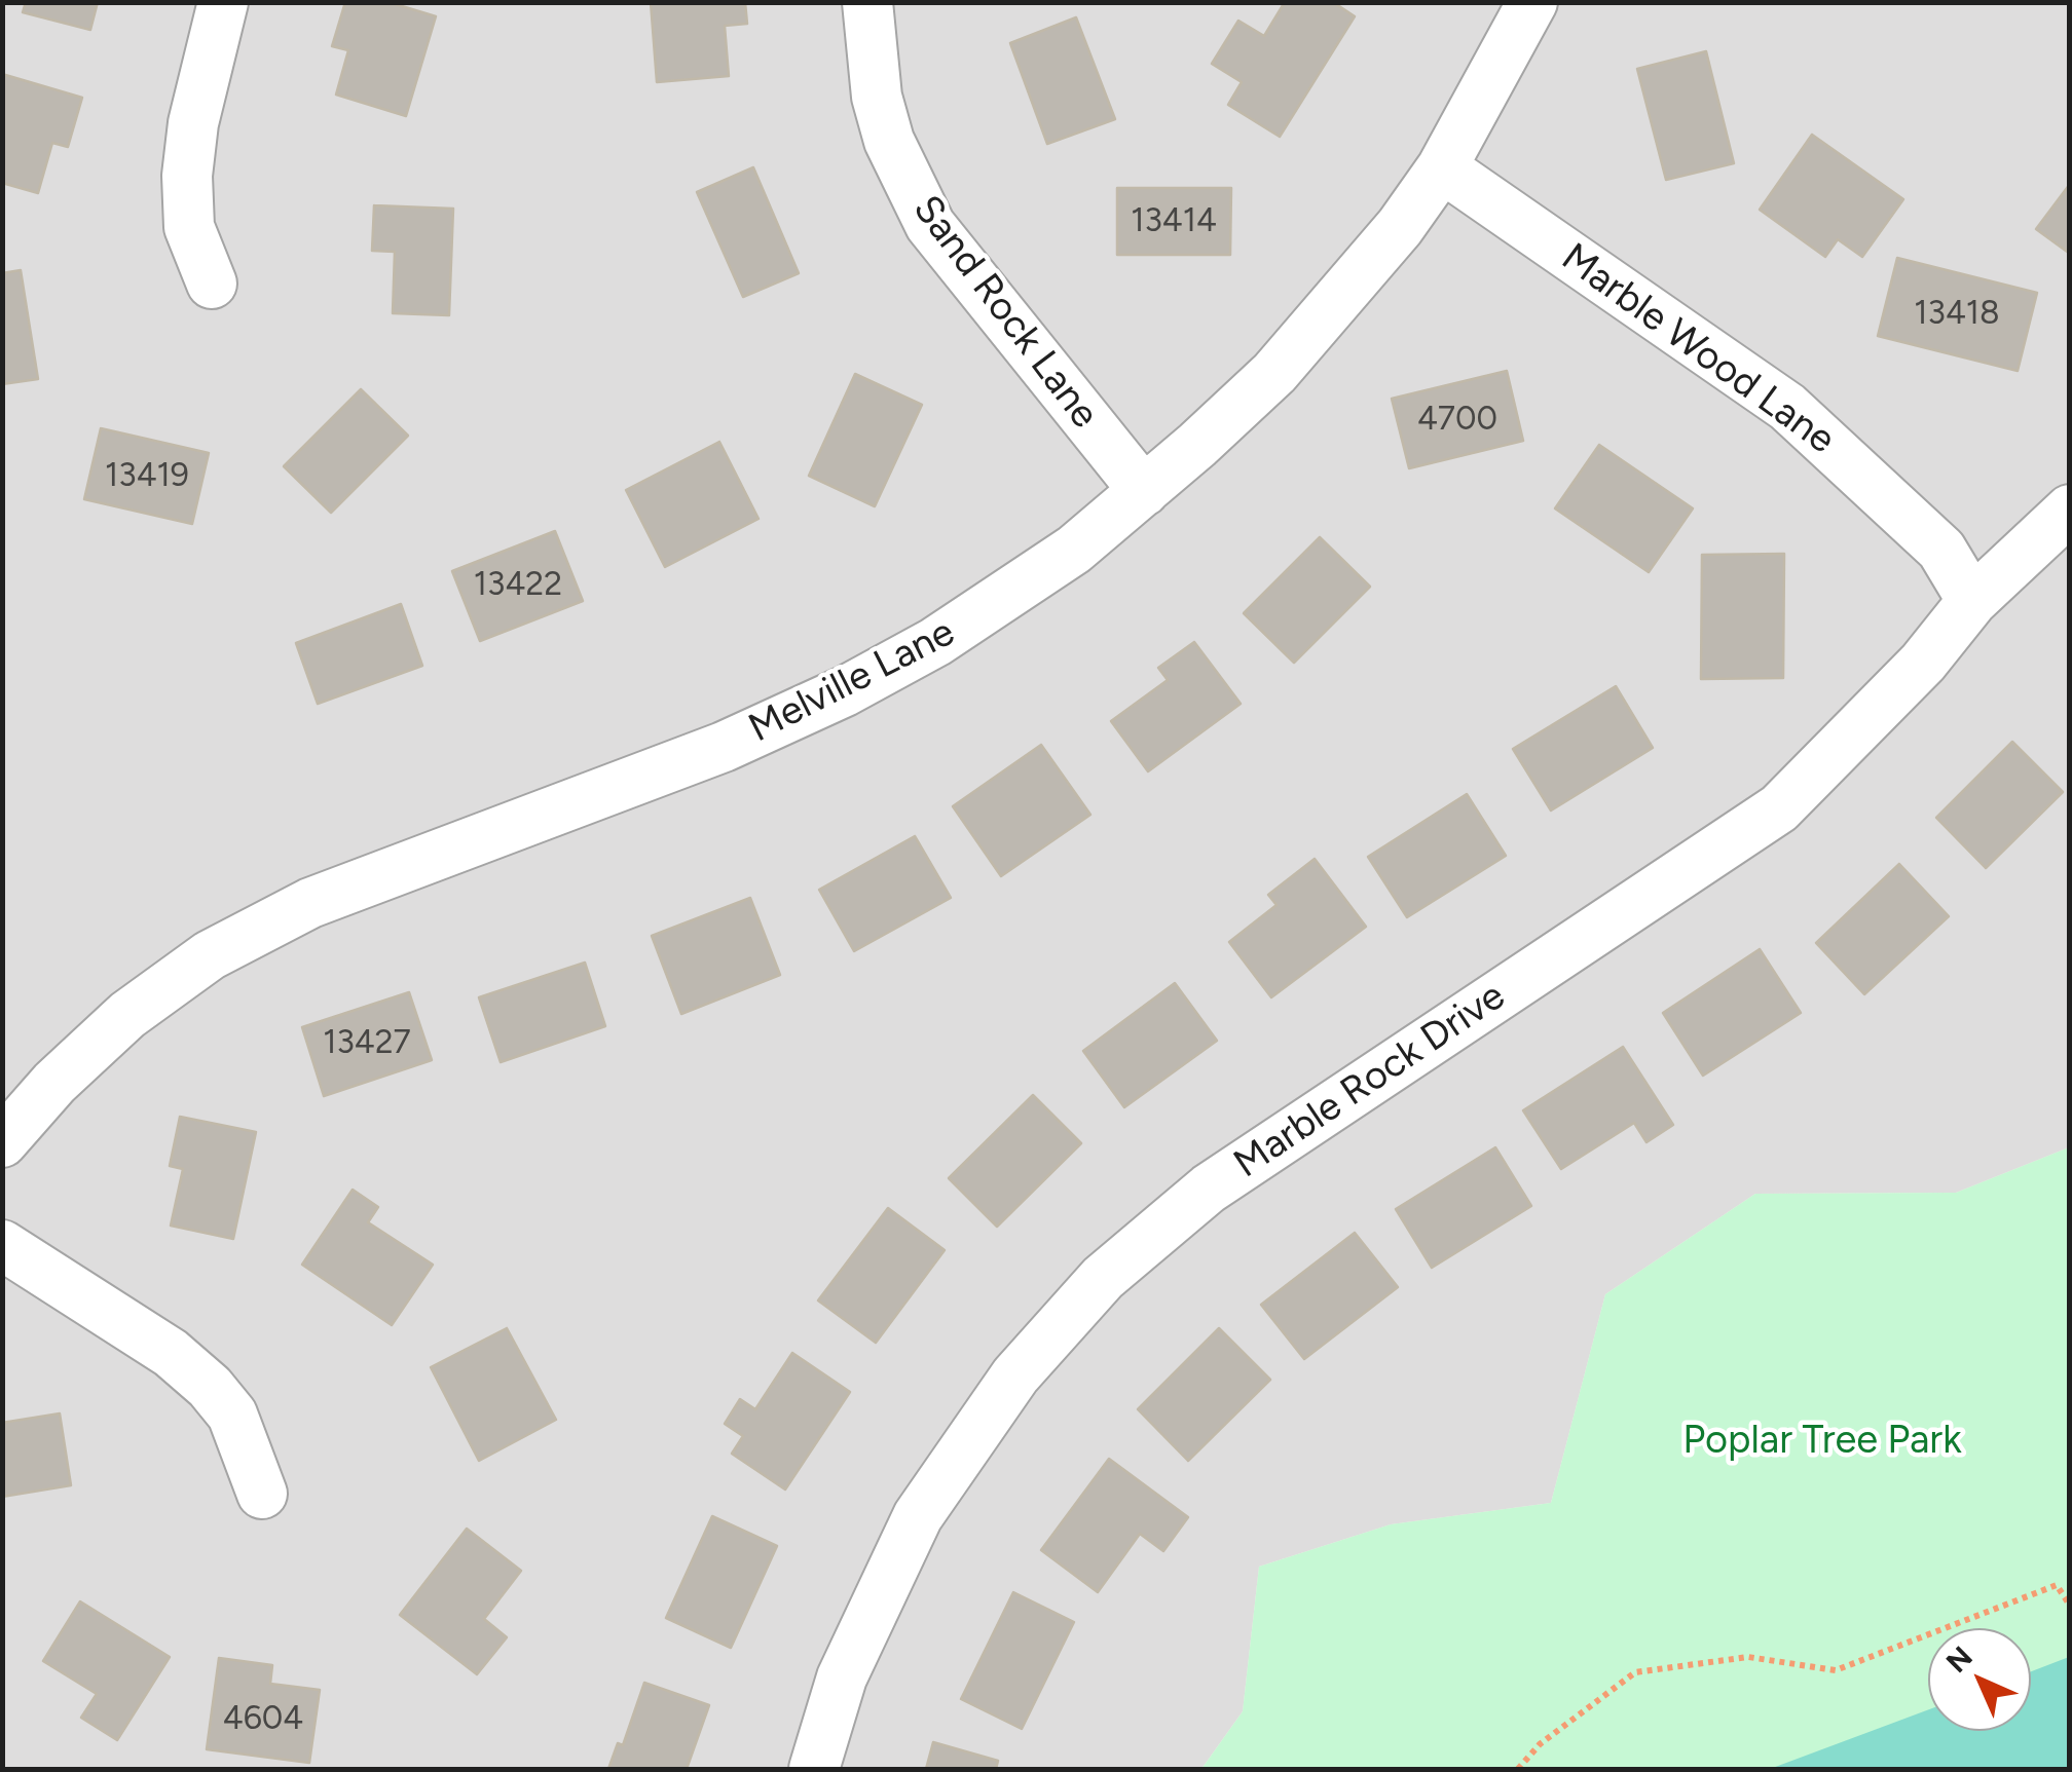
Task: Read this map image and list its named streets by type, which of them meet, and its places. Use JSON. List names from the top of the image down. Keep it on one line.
{"streets":{"street":["Sand Rock Lane","Marble Wood Lane","Melville Lane","Marble Rock Drive"]},"crossings":[["Sand Rock Lane","Melville Lane"],["Marble Wood Lane","Melville Lane"],["Marble Wood Lane","Marble Rock Drive"]],"parks":["Poplar Tree Park"],"house_numbers":["13414","13418","4700","13419","13422","13427","4604"],"north":"top left"}
